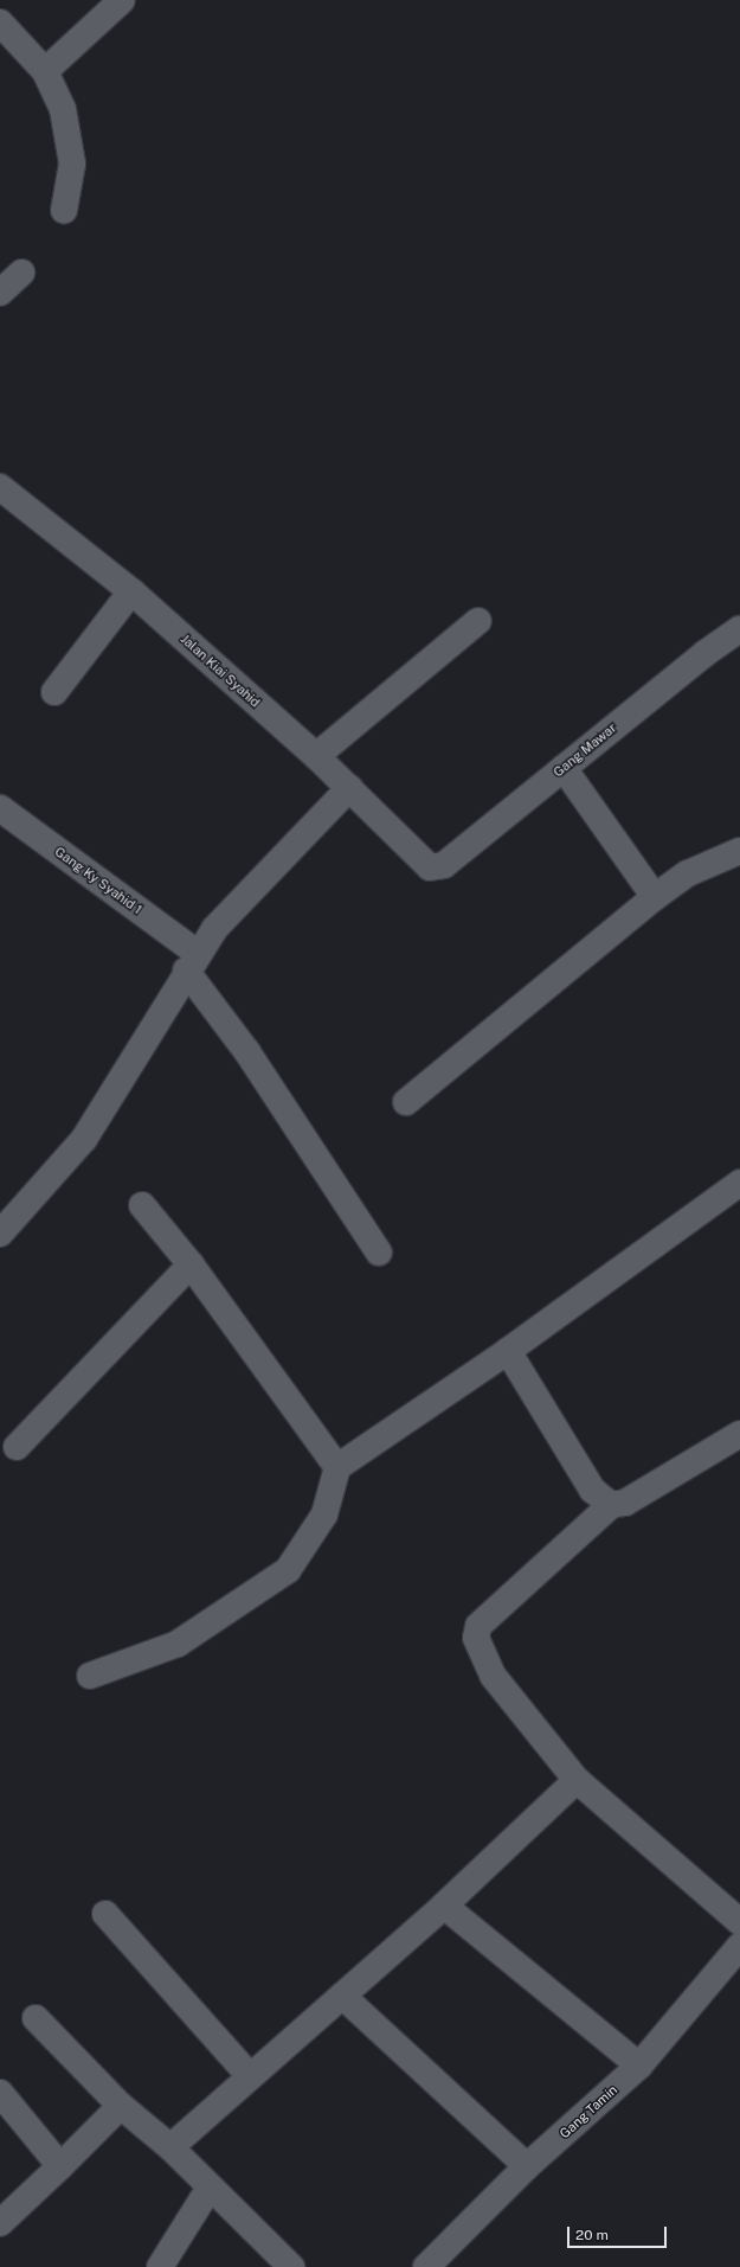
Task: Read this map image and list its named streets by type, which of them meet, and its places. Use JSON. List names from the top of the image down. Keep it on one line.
{"streets":{"street":["Jalan Kiai Syahid","Gang Mawar","Gang Ky Syahid 1","Gang Tamin"]},"crossings":[["Jalan Kiai Syahid","Gang Mawar"]],"scale_bar":"20 m"}
